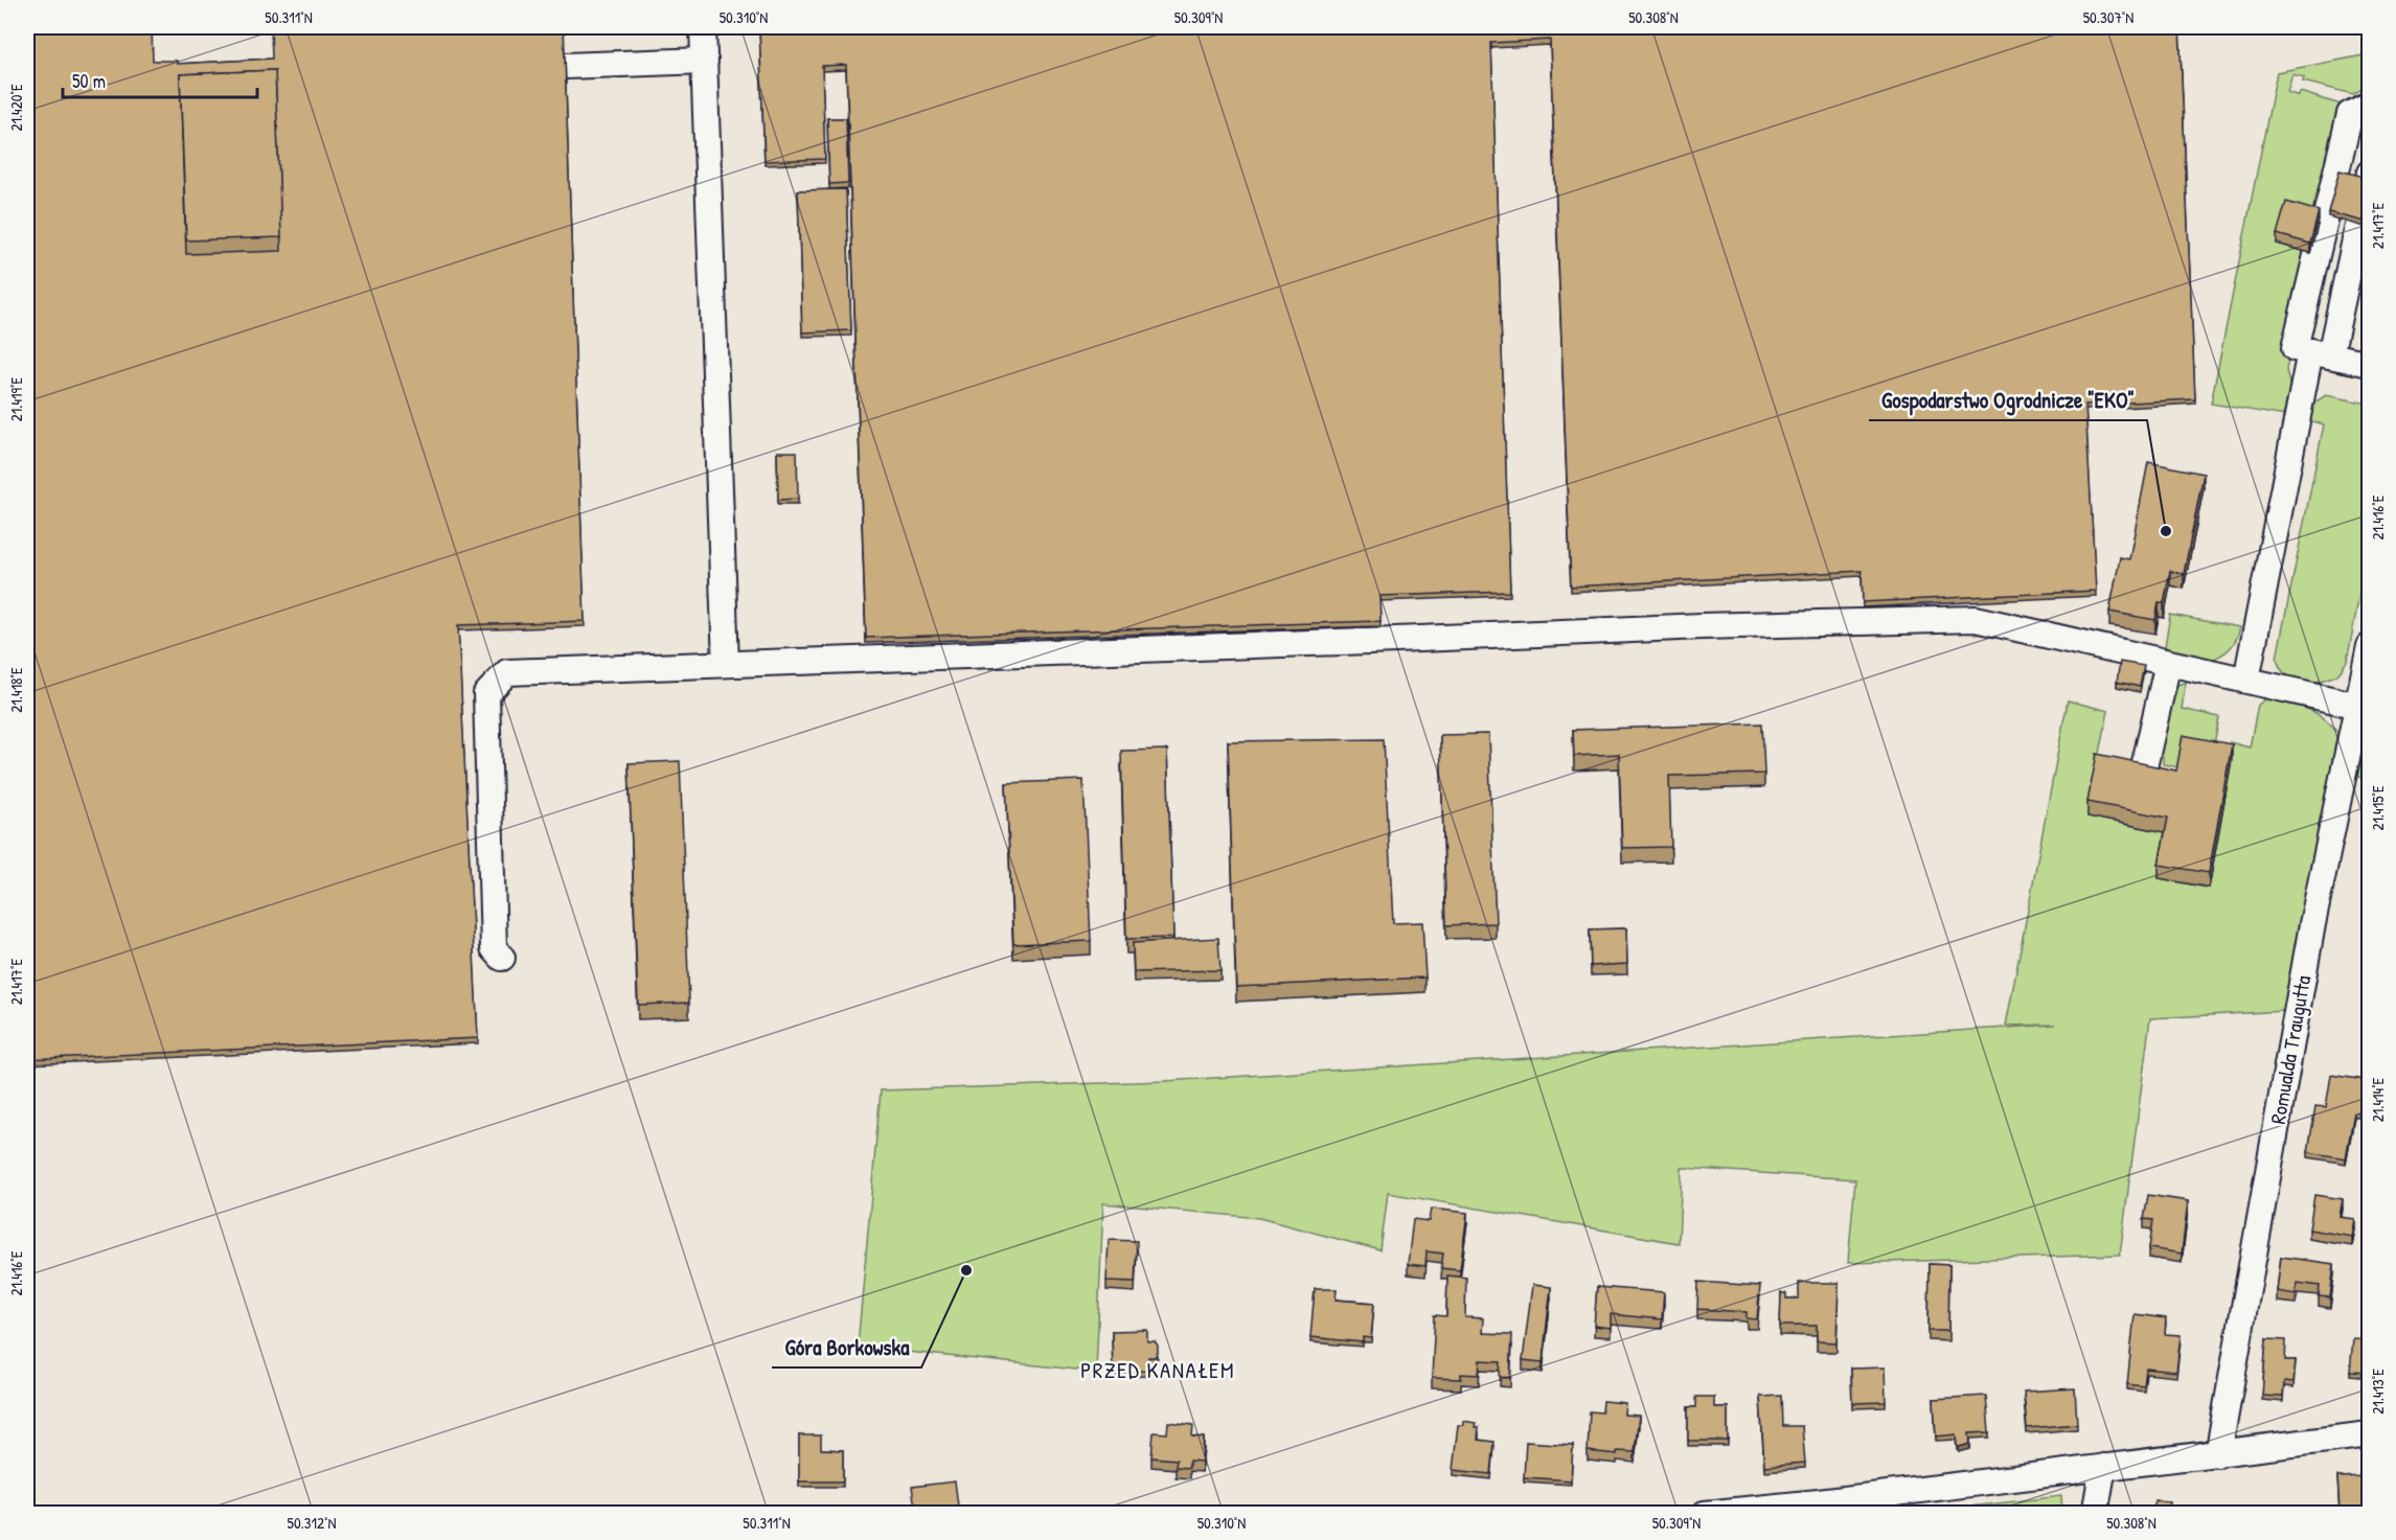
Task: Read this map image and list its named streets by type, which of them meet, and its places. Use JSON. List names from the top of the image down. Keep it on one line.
{"streets":{"street":["Romualda Traugutta"]},"districts":["PRZED KANAŁEM"],"places":["Gospodarstwo Ogrodnicze \"EKO\"","Góra Borkowska"],"scale_bar":"50 m","coordinates":["50.311°N","50.310°N","50.309°N","50.308°N","50.307°N","21.420°E","21.417°E","21.419°E","21.416°E","21.418°E","21.415°E","21.414°E","21.413°E","50.312°N"]}
